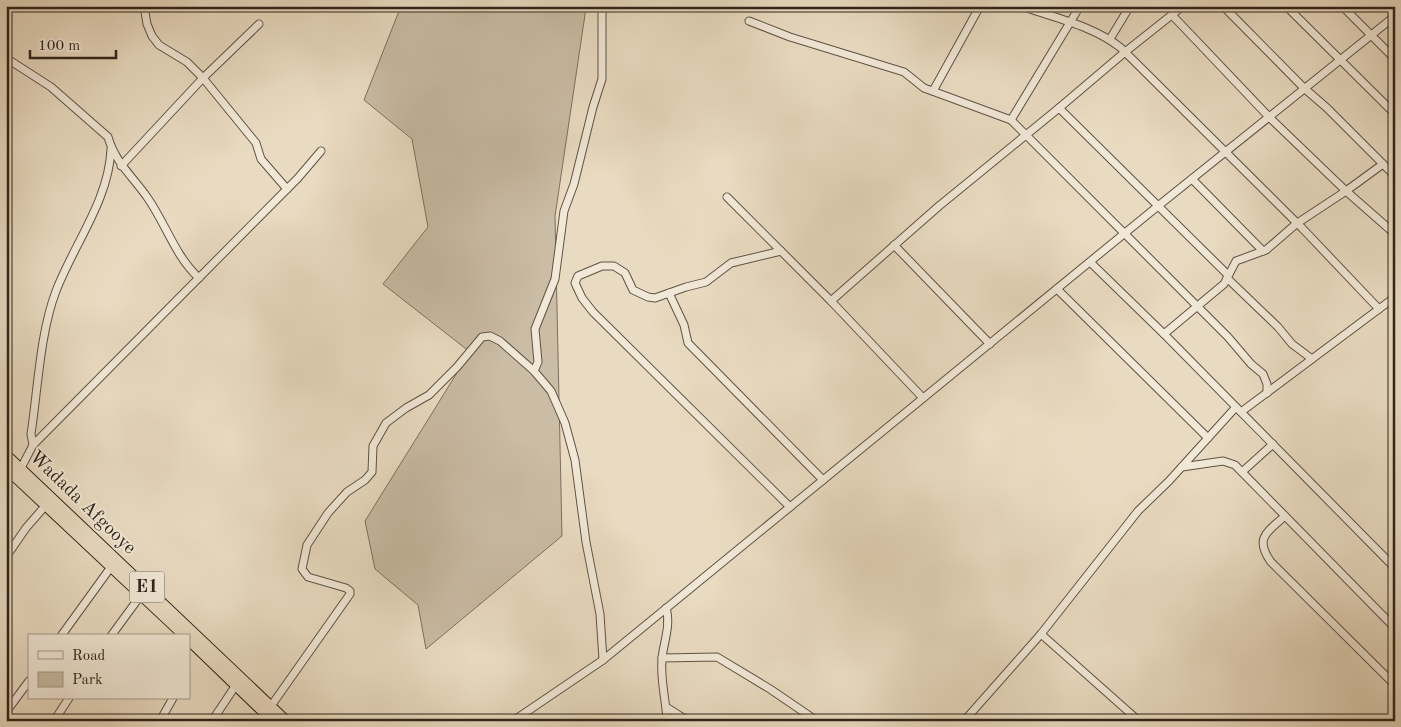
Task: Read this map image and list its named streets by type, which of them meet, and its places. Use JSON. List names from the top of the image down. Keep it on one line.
{"streets":{"highway":["Wadada Afgooye","E1"]},"legend":["Road","Park"],"scale_bar":"100 m"}
